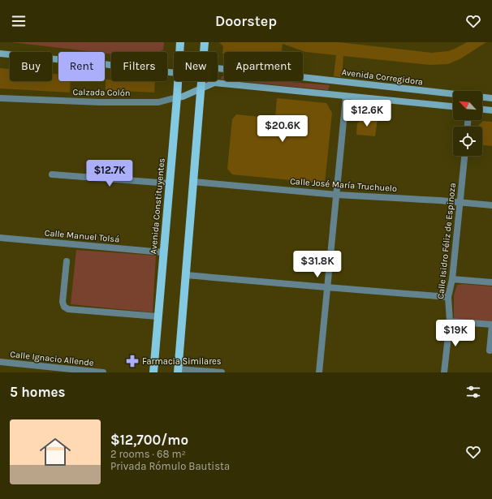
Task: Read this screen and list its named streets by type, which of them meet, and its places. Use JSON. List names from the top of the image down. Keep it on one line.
{"streets":{"main road":["Avenida Corregidora","Calzada Colón","Avenida Constituyentes"],"street":["Calle José María Truchuelo","Calle Manuel Tolsá","Calle Isidro Féliz de Espinoza","Calle Ignacio Allende"]},"crossings":[["Calzada Colón","Avenida Constituyentes"],["Calle José María Truchuelo","Calle Isidro Féliz de Espinoza"],["Avenida Constituyentes","Calle Manuel Tolsá"]],"places":{"pharmacy":["Farmacia Similares"]},"north":"top left","page":{"header":"Doorstep","chip":["Buy","Rent","Filters","New","Apartment"],"price":["$12.6K","$20.6K","$12.7K","$31.8K","$19K"],"heading":"5 homes","list":[{"name":"$12,700/mo","note":"2 rooms · 68 m² · Privada Rómulo Bautista"}]}}
